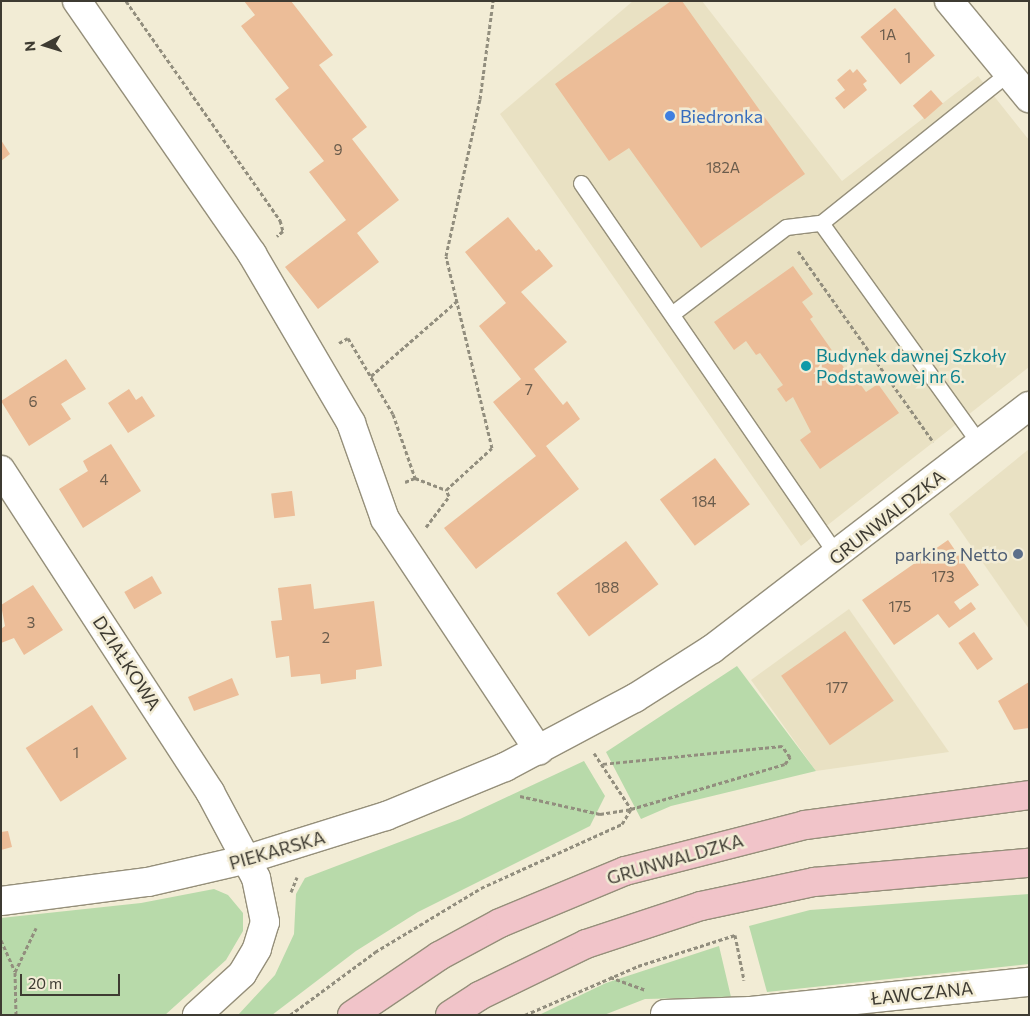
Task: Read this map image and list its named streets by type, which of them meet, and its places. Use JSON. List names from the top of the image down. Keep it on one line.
{"streets":{"main road":["GRUNWALDZKA"],"street":["DZIAŁKOWA","PIEKARSKA","ŁAWCZANA"]},"crossings":[["GRUNWALDZKA","PIEKARSKA"],["DZIAŁKOWA","PIEKARSKA"]],"places":["Biedronka","Budynek dawnej Szkoły Podstawowej nr 6.","parking Netto"],"house_numbers":["1A","1","9","182A","7","6","4","184","173","188","175","3","2","177","1"],"scale_bar":"20 m","north":"left"}
